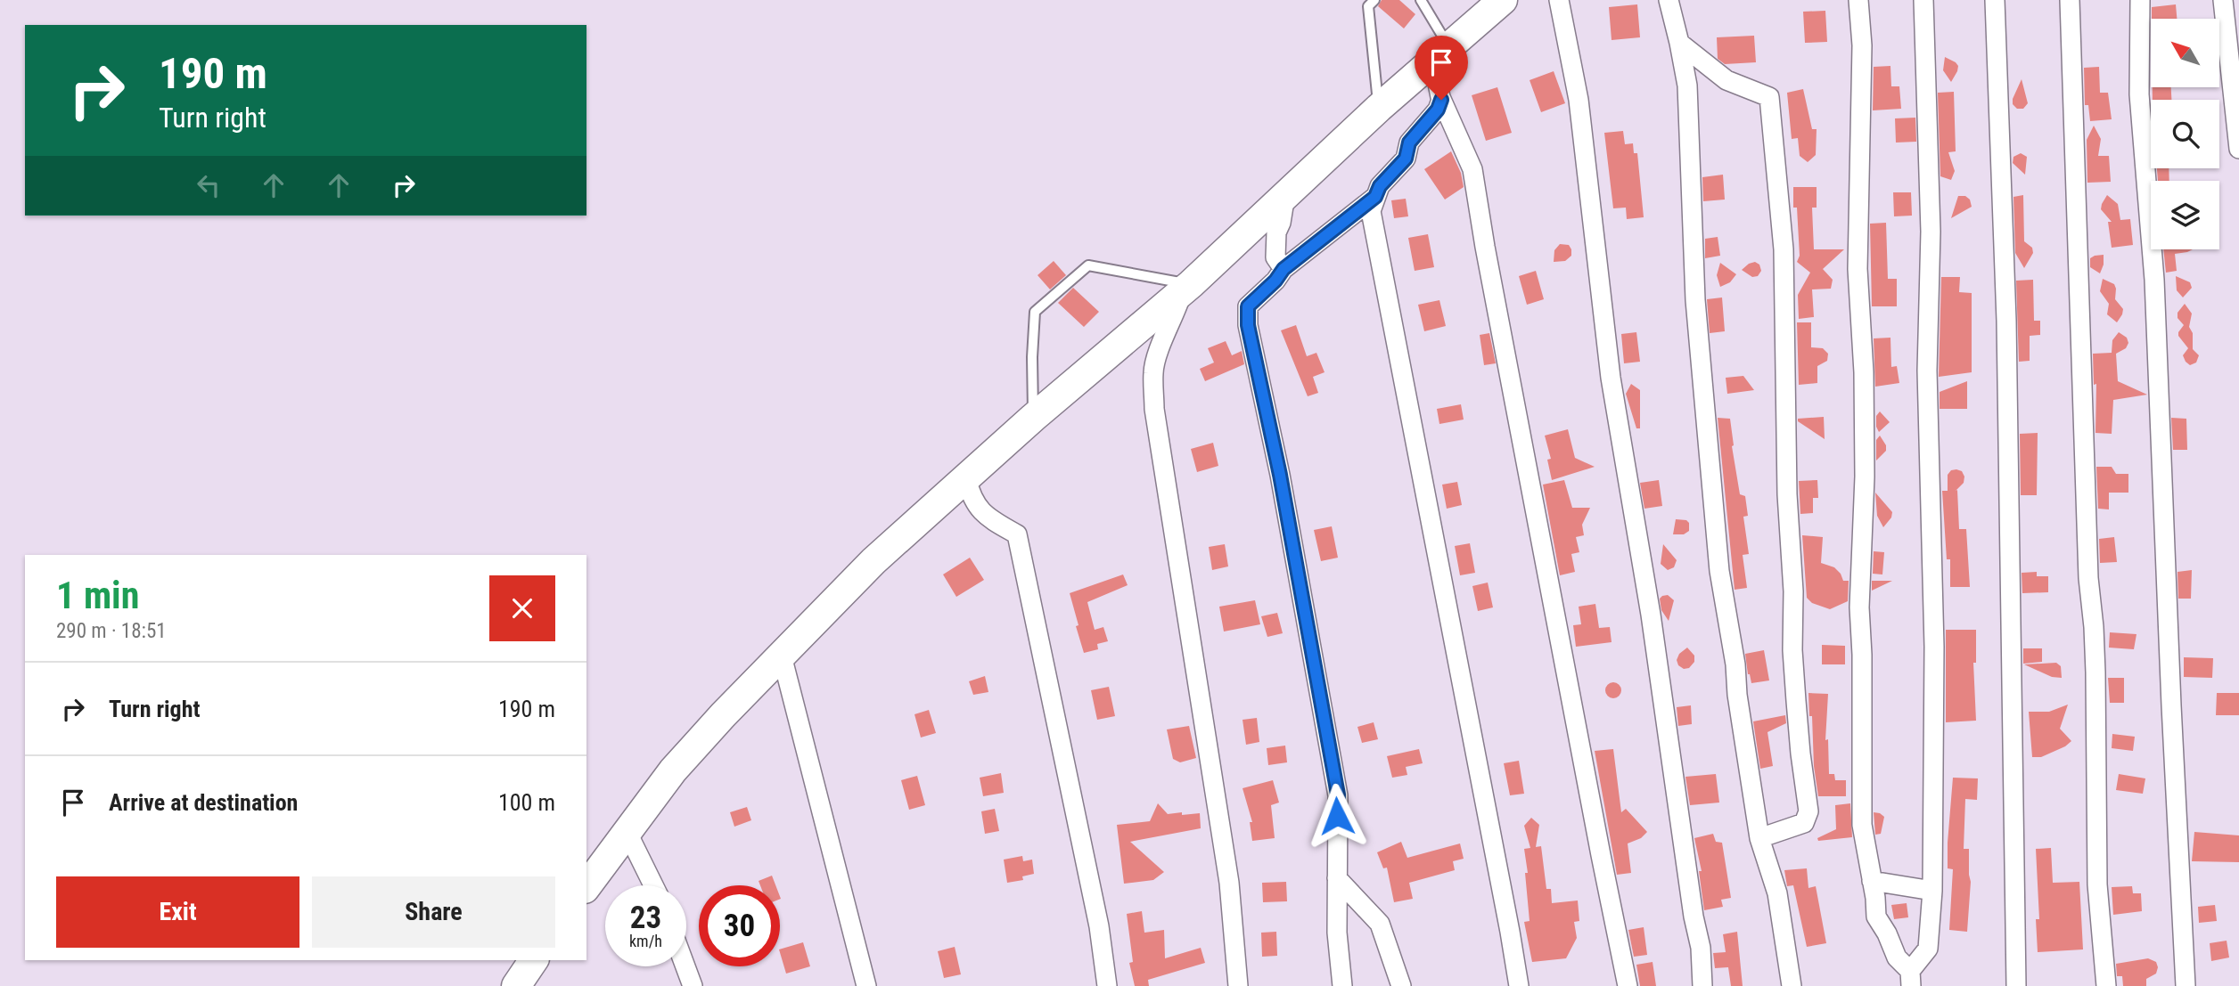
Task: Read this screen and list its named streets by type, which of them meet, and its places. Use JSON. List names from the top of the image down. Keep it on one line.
{"north":"top left","page":{"turn":["190 m","Turn right"],"heading":["1 min","290 m · 18:51"],"list":[{"name":"Turn right","value":"190 m"},{"name":"Arrive at destination","value":"100 m"}],"buttons":["Exit","Share"],"speed":"23 km/h","limit":"30"}}
